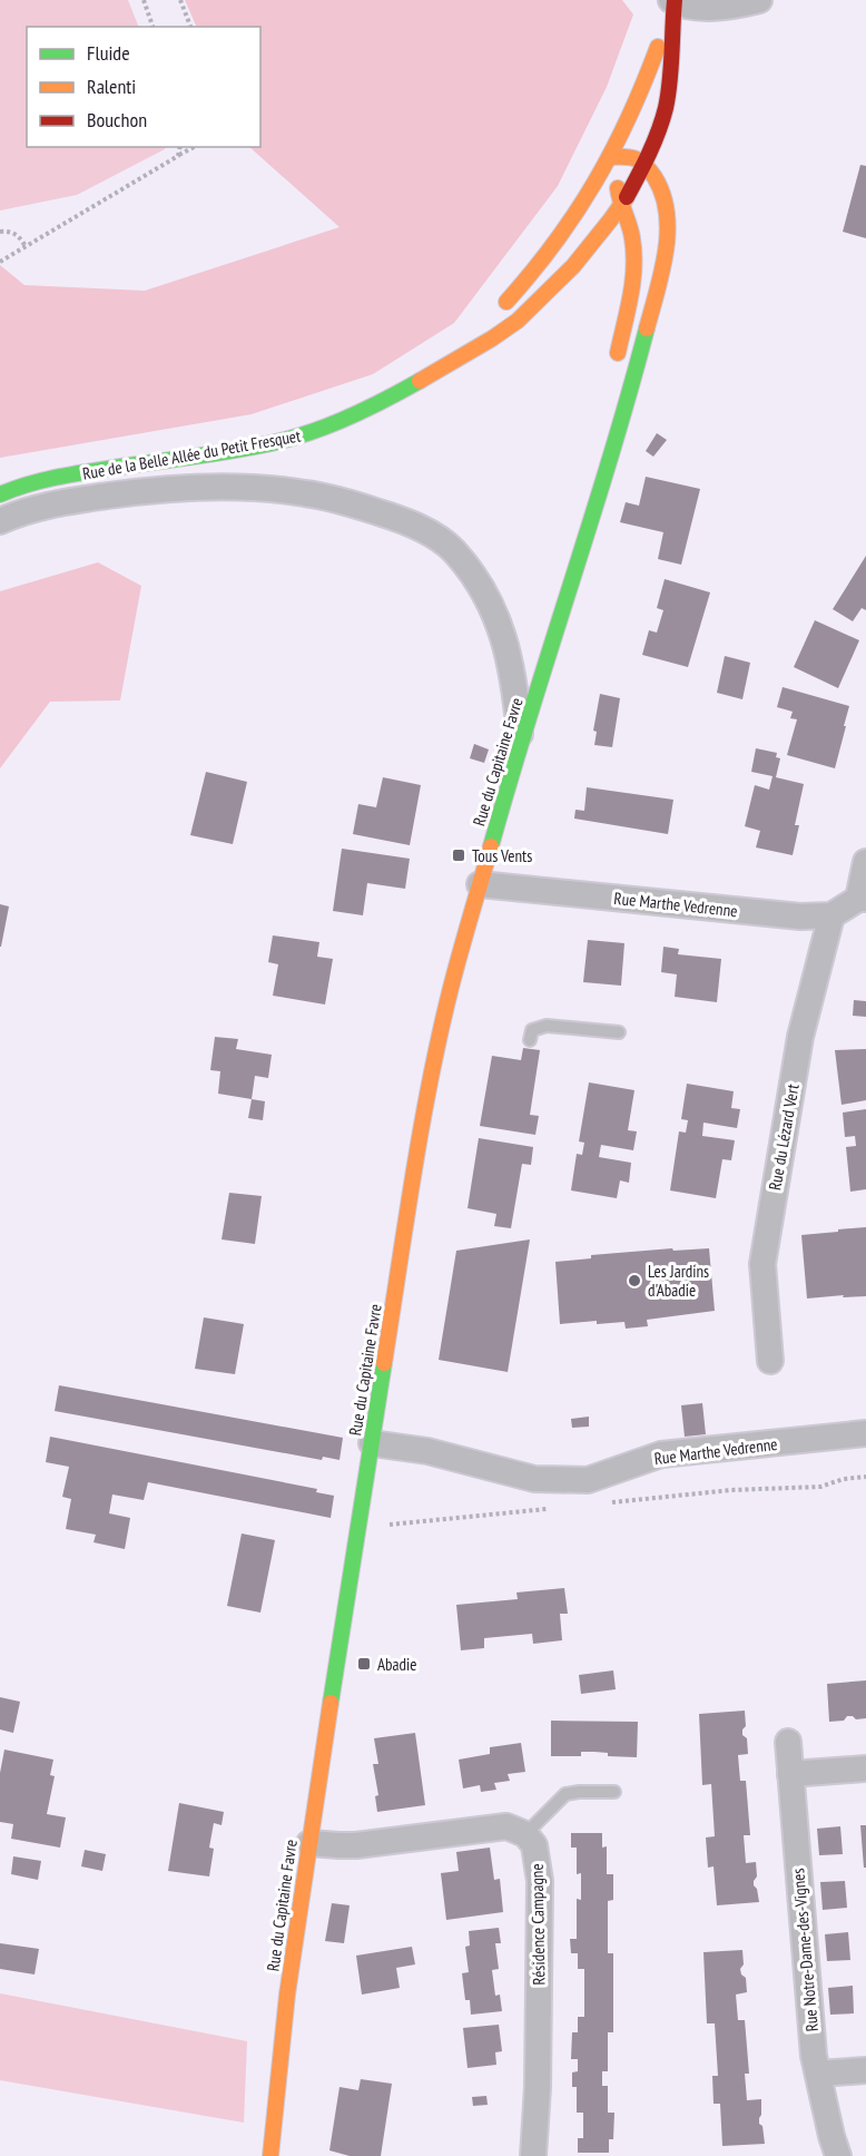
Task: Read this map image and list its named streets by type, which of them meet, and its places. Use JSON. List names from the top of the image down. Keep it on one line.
{"streets":{"street":["Rue de la Belle Allée du Petit Fresquet","Rue du Capitaine Favre","Rue Marthe Vedrenne","Rue du Lézard Vert","Résidence Campagne","Rue Notre-Dame-des-Vignes"]},"crossings":[["Rue de la Belle Allée du Petit Fresquet","Rue du Capitaine Favre"],["Rue du Capitaine Favre","Rue Marthe Vedrenne"],["Rue Marthe Vedrenne","Rue du Lézard Vert"]],"places":{"transit":["Tous Vents","Abadie"],"other":["Les Jardins d'Abadie"]},"legend":["Fluide","Ralenti","Bouchon"]}
